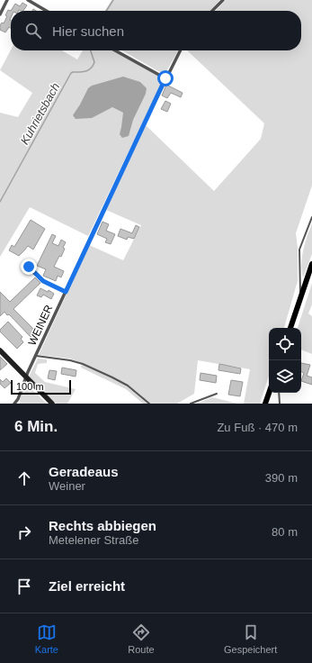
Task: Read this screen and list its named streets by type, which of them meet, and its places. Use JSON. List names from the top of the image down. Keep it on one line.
{"streets":{"street":["WEINER"]},"water":["Kuhrietsbach"],"scale_bar":"100 m","page":{"search":"Hier suchen","scale":"100 m","heading":["6 Min.","Zu Fuß · 470 m"],"list":[["Geradeaus","Weiner","390 m"],["Rechts abbiegen","Metelener Straße","80 m"],"Ziel erreicht"],"nav":["Karte","Route","Gespeichert"]}}
